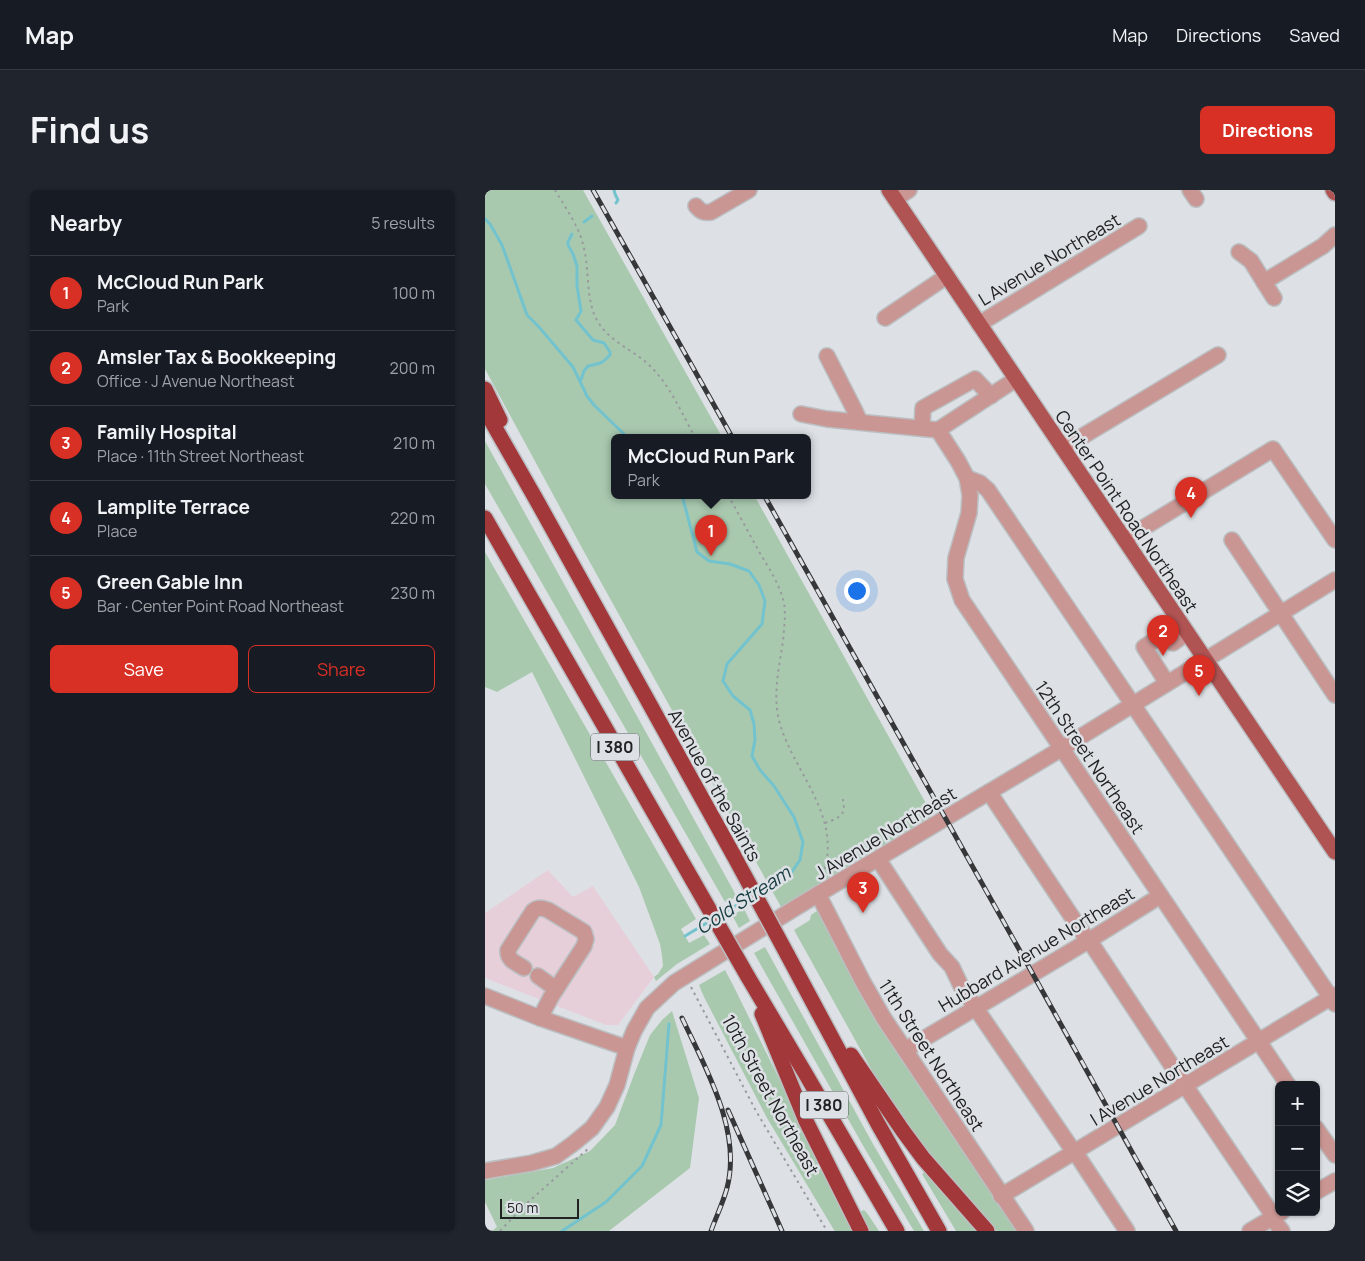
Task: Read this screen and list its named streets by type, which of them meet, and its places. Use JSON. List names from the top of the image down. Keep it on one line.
{"streets":{"highway":["I 380","Avenue of the Saints"],"main road":["Center Point Road Northeast"],"street":["L Avenue Northeast","12th Street Northeast","J Avenue Northeast","Hubbard Avenue Northeast","11th Street Northeast","I Avenue Northeast"],"path":["10th Street Northeast"]},"crossings":[["L Avenue Northeast","Center Point Road Northeast"],["Center Point Road Northeast","J Avenue Northeast"],["12th Street Northeast","J Avenue Northeast"],["12th Street Northeast","Hubbard Avenue Northeast"],["12th Street Northeast","I Avenue Northeast"],["J Avenue Northeast","11th Street Northeast"],["J Avenue Northeast","10th Street Northeast"],["Hubbard Avenue Northeast","11th Street Northeast"],["11th Street Northeast","I Avenue Northeast"]],"water":["Cold Stream"],"scale_bar":"50 m","page":{"header":"Map","nav":["Map","Directions","Saved"],"title":"Find us","buttons":["Directions",["Save","Share"]],"heading":["Nearby","5 results"],"list":[{"mark":"1","name":"McCloud Run Park","note":"Park","value":"100 m"},{"mark":"2","name":"Amsler Tax & Bookkeeping","note":"Office · J Avenue Northeast","value":"200 m"},{"mark":"3","name":"Family Hospital","note":"Place · 11th Street Northeast","value":"210 m"},{"mark":"4","name":"Lamplite Terrace","note":"Place","value":"220 m"},{"mark":"5","name":"Green Gable Inn","note":"Bar · Center Point Road Northeast","value":"230 m"}],"popup":["McCloud Run Park","Park"],"pins":["4","1","2","5","3"],"map_buttons":["+","−"],"scale":"50 m"}}
